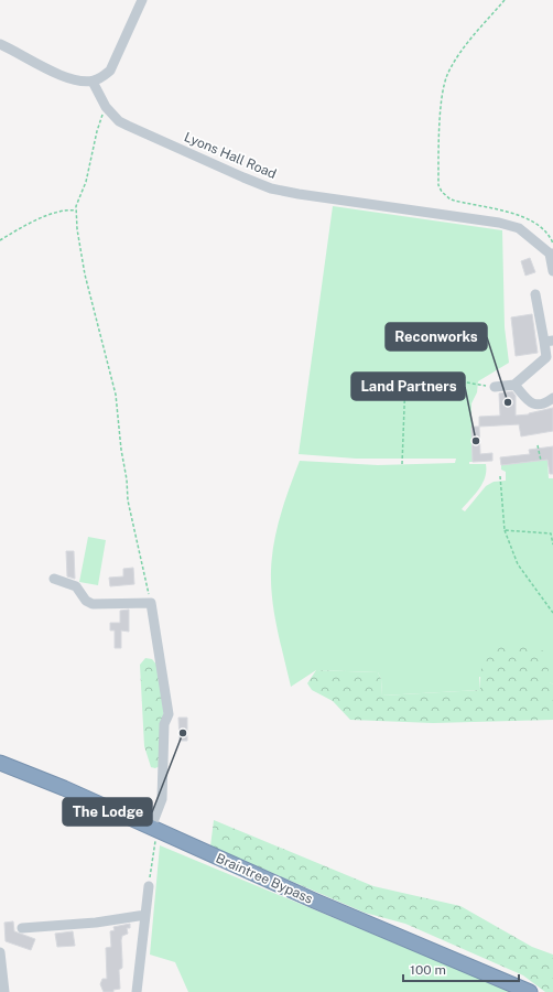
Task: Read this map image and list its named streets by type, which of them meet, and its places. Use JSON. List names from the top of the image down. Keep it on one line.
{"streets":{"highway":["Braintree Bypass"],"street":["Lyons Hall Road"]},"places":["Reconworks","Land Partners","The Lodge"],"scale_bar":"100 m"}
